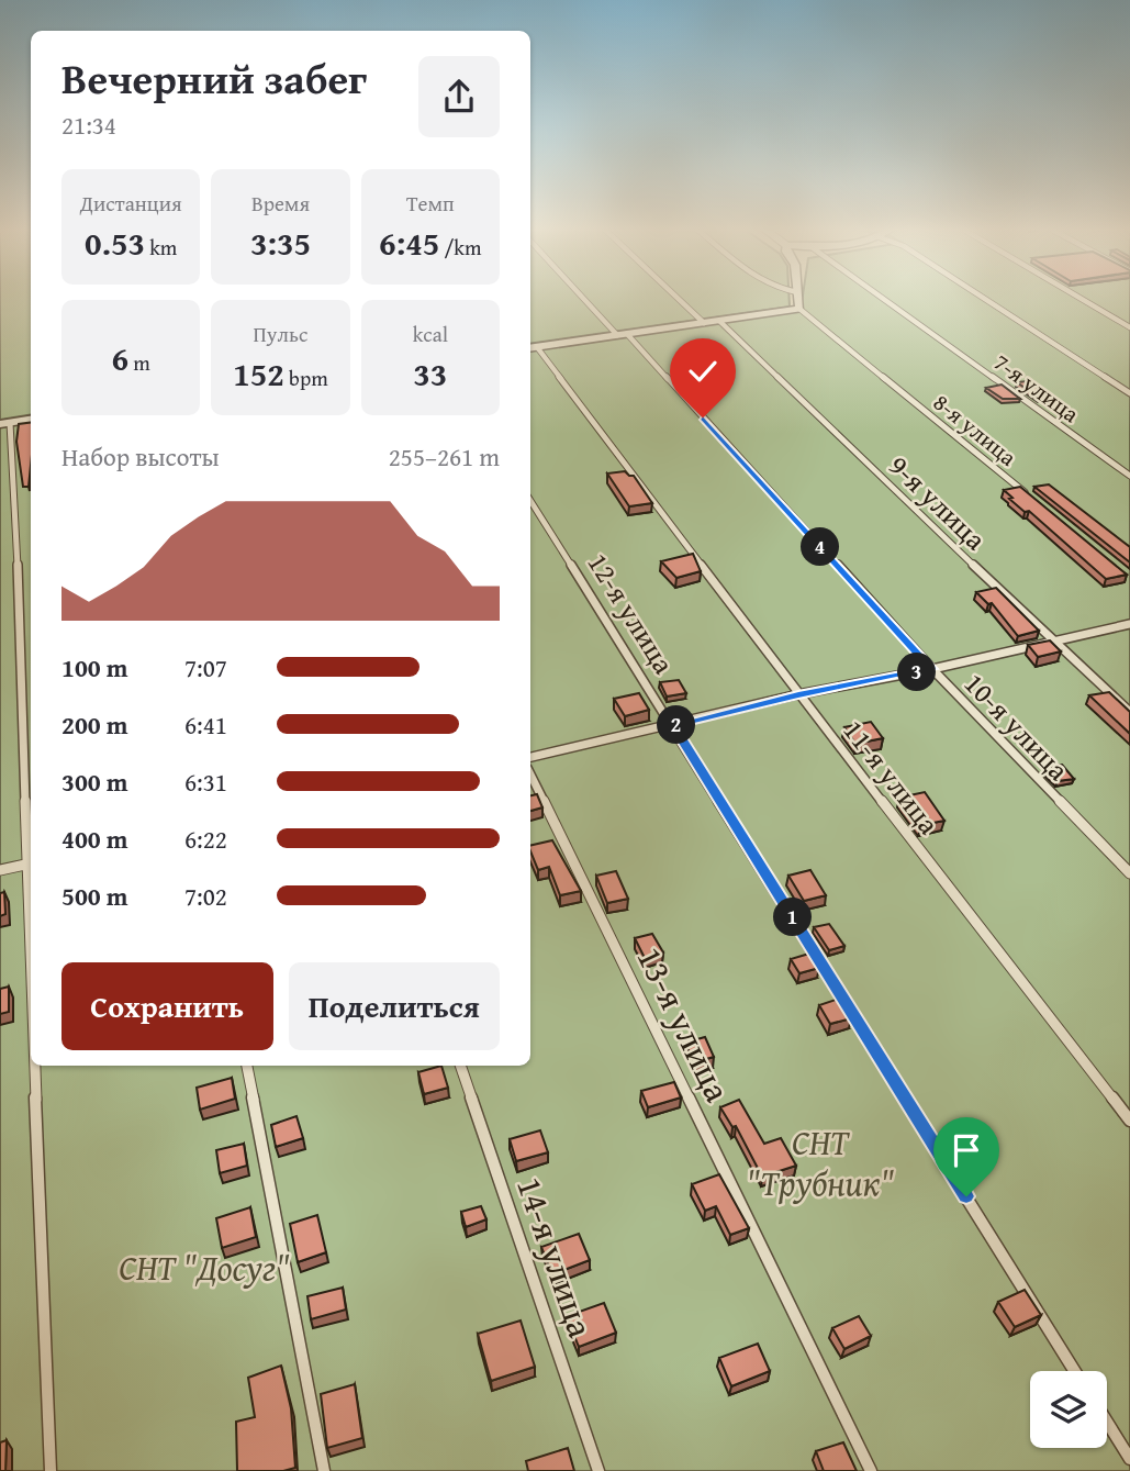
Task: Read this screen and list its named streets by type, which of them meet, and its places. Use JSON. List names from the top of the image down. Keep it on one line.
{"streets":{"lane":["7-я улица","8-я улица","9-я улица","12-я улица","10-я улица","11-я улица","13-я улица","14-я улица"]},"parks":["СНТ \"Трубник\"","СНТ \"Досуг\""],"page":{"heading":["Вечерний забег","21:34"],"stats":[["Дистанция","0.53 km"],["Время","3:35"],["Темп","6:45 /km"],["6 m"],["Пульс","152 bpm"],["kcal","33"]],"chart":["Набор высоты","255–261 m"],"pins":["4","3","2","1"],"list":[{"name":"100 m","note":"7:07"},{"name":"200 m","note":"6:41"},{"name":"300 m","note":"6:31"},{"name":"400 m","note":"6:22"},{"name":"500 m","note":"7:02"}],"buttons":["Сохранить","Поделиться"]}}
